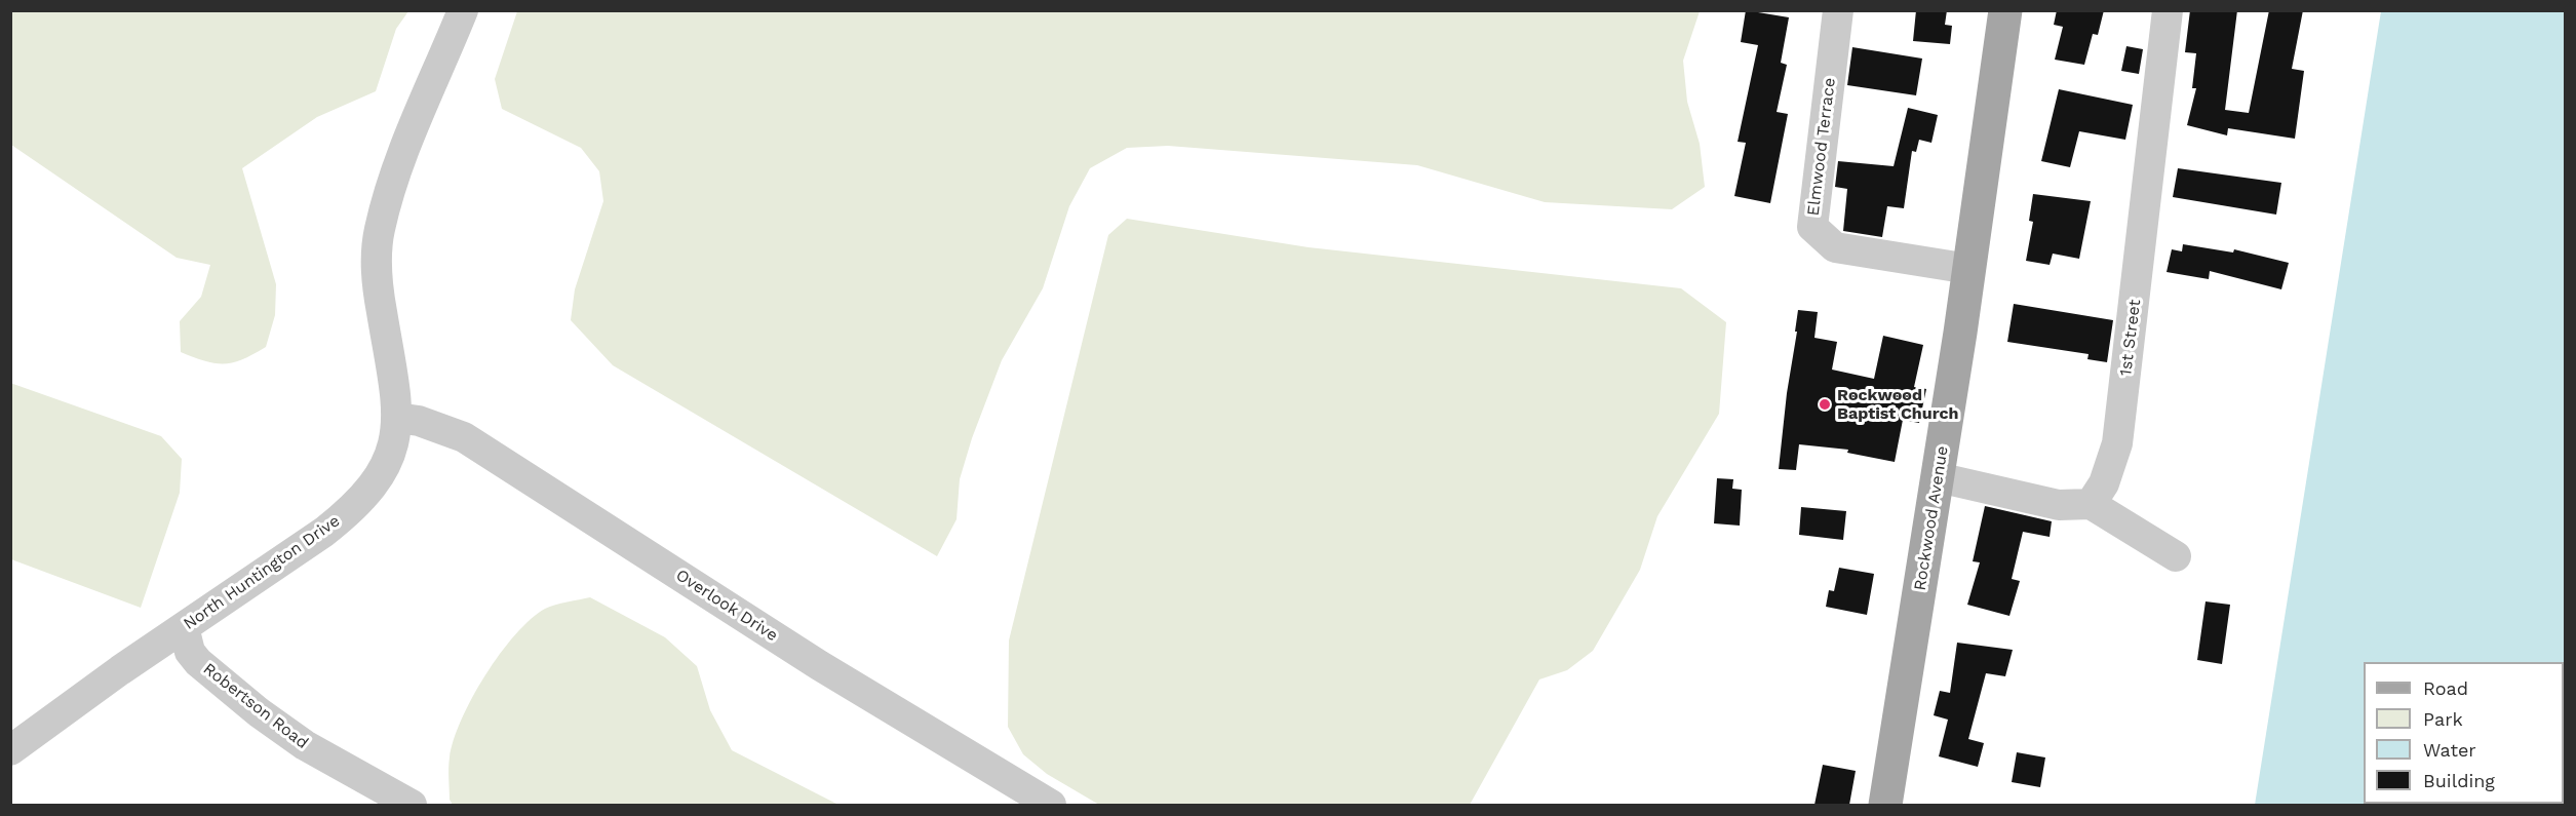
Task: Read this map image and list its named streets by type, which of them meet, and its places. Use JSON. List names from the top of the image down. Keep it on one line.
{"streets":{"main road":["Rockwood Avenue"],"street":["Elmwood Terrace","1st Street","North Huntington Drive","Overlook Drive","Robertson Road"]},"crossings":[["Elmwood Terrace","Rockwood Avenue"],["North Huntington Drive","Overlook Drive"],["North Huntington Drive","Robertson Road"]],"places":["Rockwood Baptist Church"],"legend":["Road","Park","Water","Building"]}
